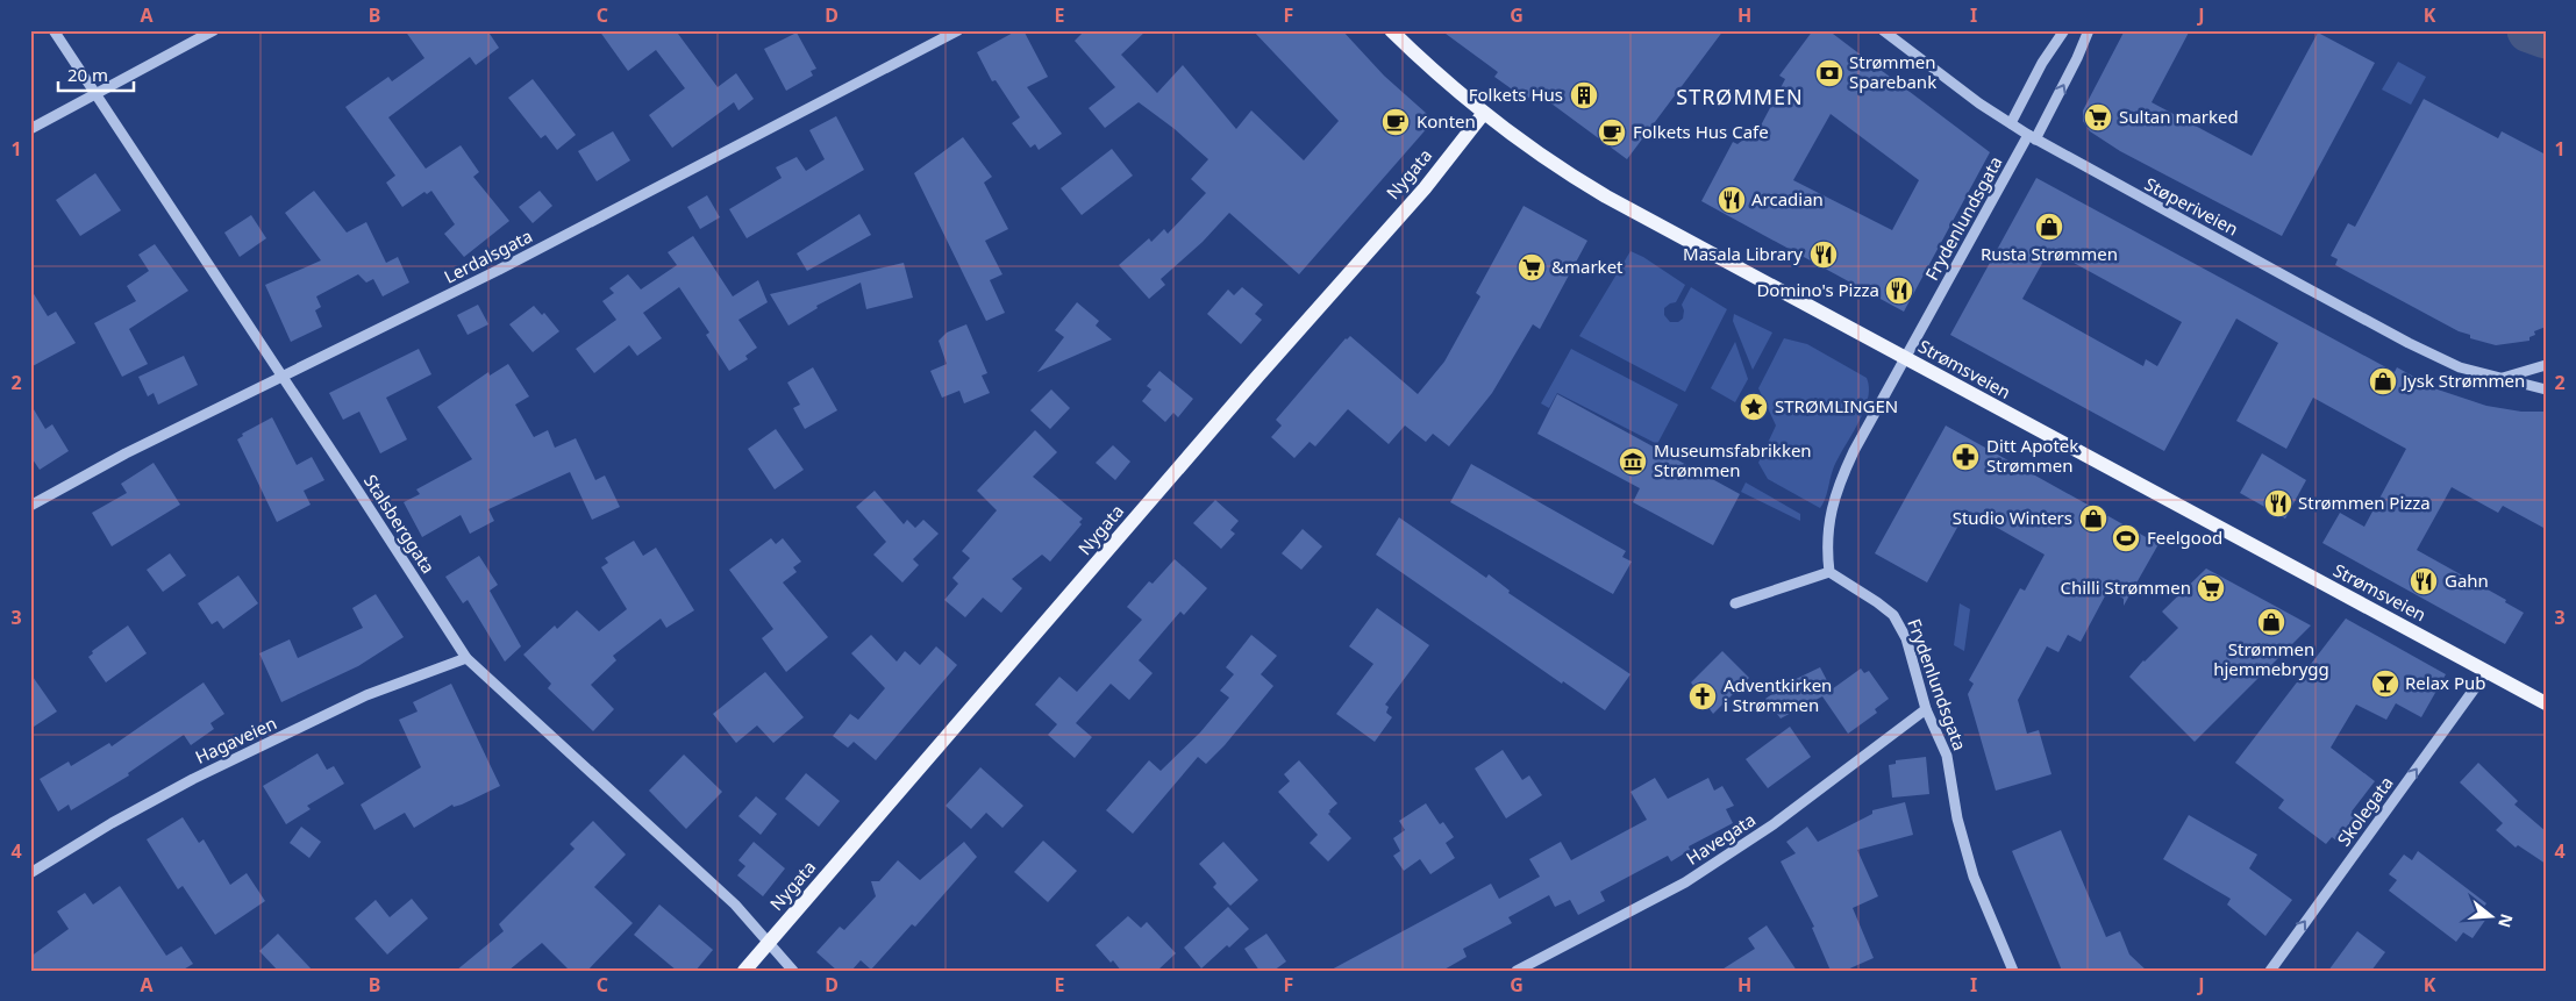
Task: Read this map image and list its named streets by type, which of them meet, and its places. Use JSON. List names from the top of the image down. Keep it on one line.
{"streets":{"main road":["Nygata","Strømsveien"],"street":["Støperiveien","Frydenlundsgata","Lerdalsgata","Stalsberggata","Hagaveien","Skolegata","Havegata"]},"crossings":[["Nygata","Strømsveien"],["Nygata","Stalsberggata"],["Støperiveien","Frydenlundsgata"],["Frydenlundsgata","Strømsveien"],["Frydenlundsgata","Havegata"],["Lerdalsgata","Stalsberggata"],["Strømsveien","Skolegata"],["Stalsberggata","Hagaveien"]],"one_way":["Skolegata"],"districts":["STRØMMEN"],"places":{"bank":["Strømmen Sparebank"],"building":["Folkets Hus"],"supermarket":["Sultan marked","&market","Chilli Strømmen"],"cafe":["Konten","Folkets Hus Cafe"],"restaurant":["Arcadian","Masala Library","Domino's Pizza","Strømmen Pizza","Gahn"],"shop":["Rusta Strømmen","Jysk Strømmen","Studio Winters","Strømmen hjemmebrygg"],"place":["STRØMLINGEN"],"pharmacy":["Ditt Apotek Strømmen"],"museum":["Museumsfabrikken Strømmen"],"sports":["Feelgood"],"bar":["Relax Pub"],"church":["Adventkirken i Strømmen"]},"scale_bar":"20 m","north":"right","grid":{"columns":["A","B","C","D","E","F","G","H","I","J","K"],"rows":["1","2","3","4"]}}
